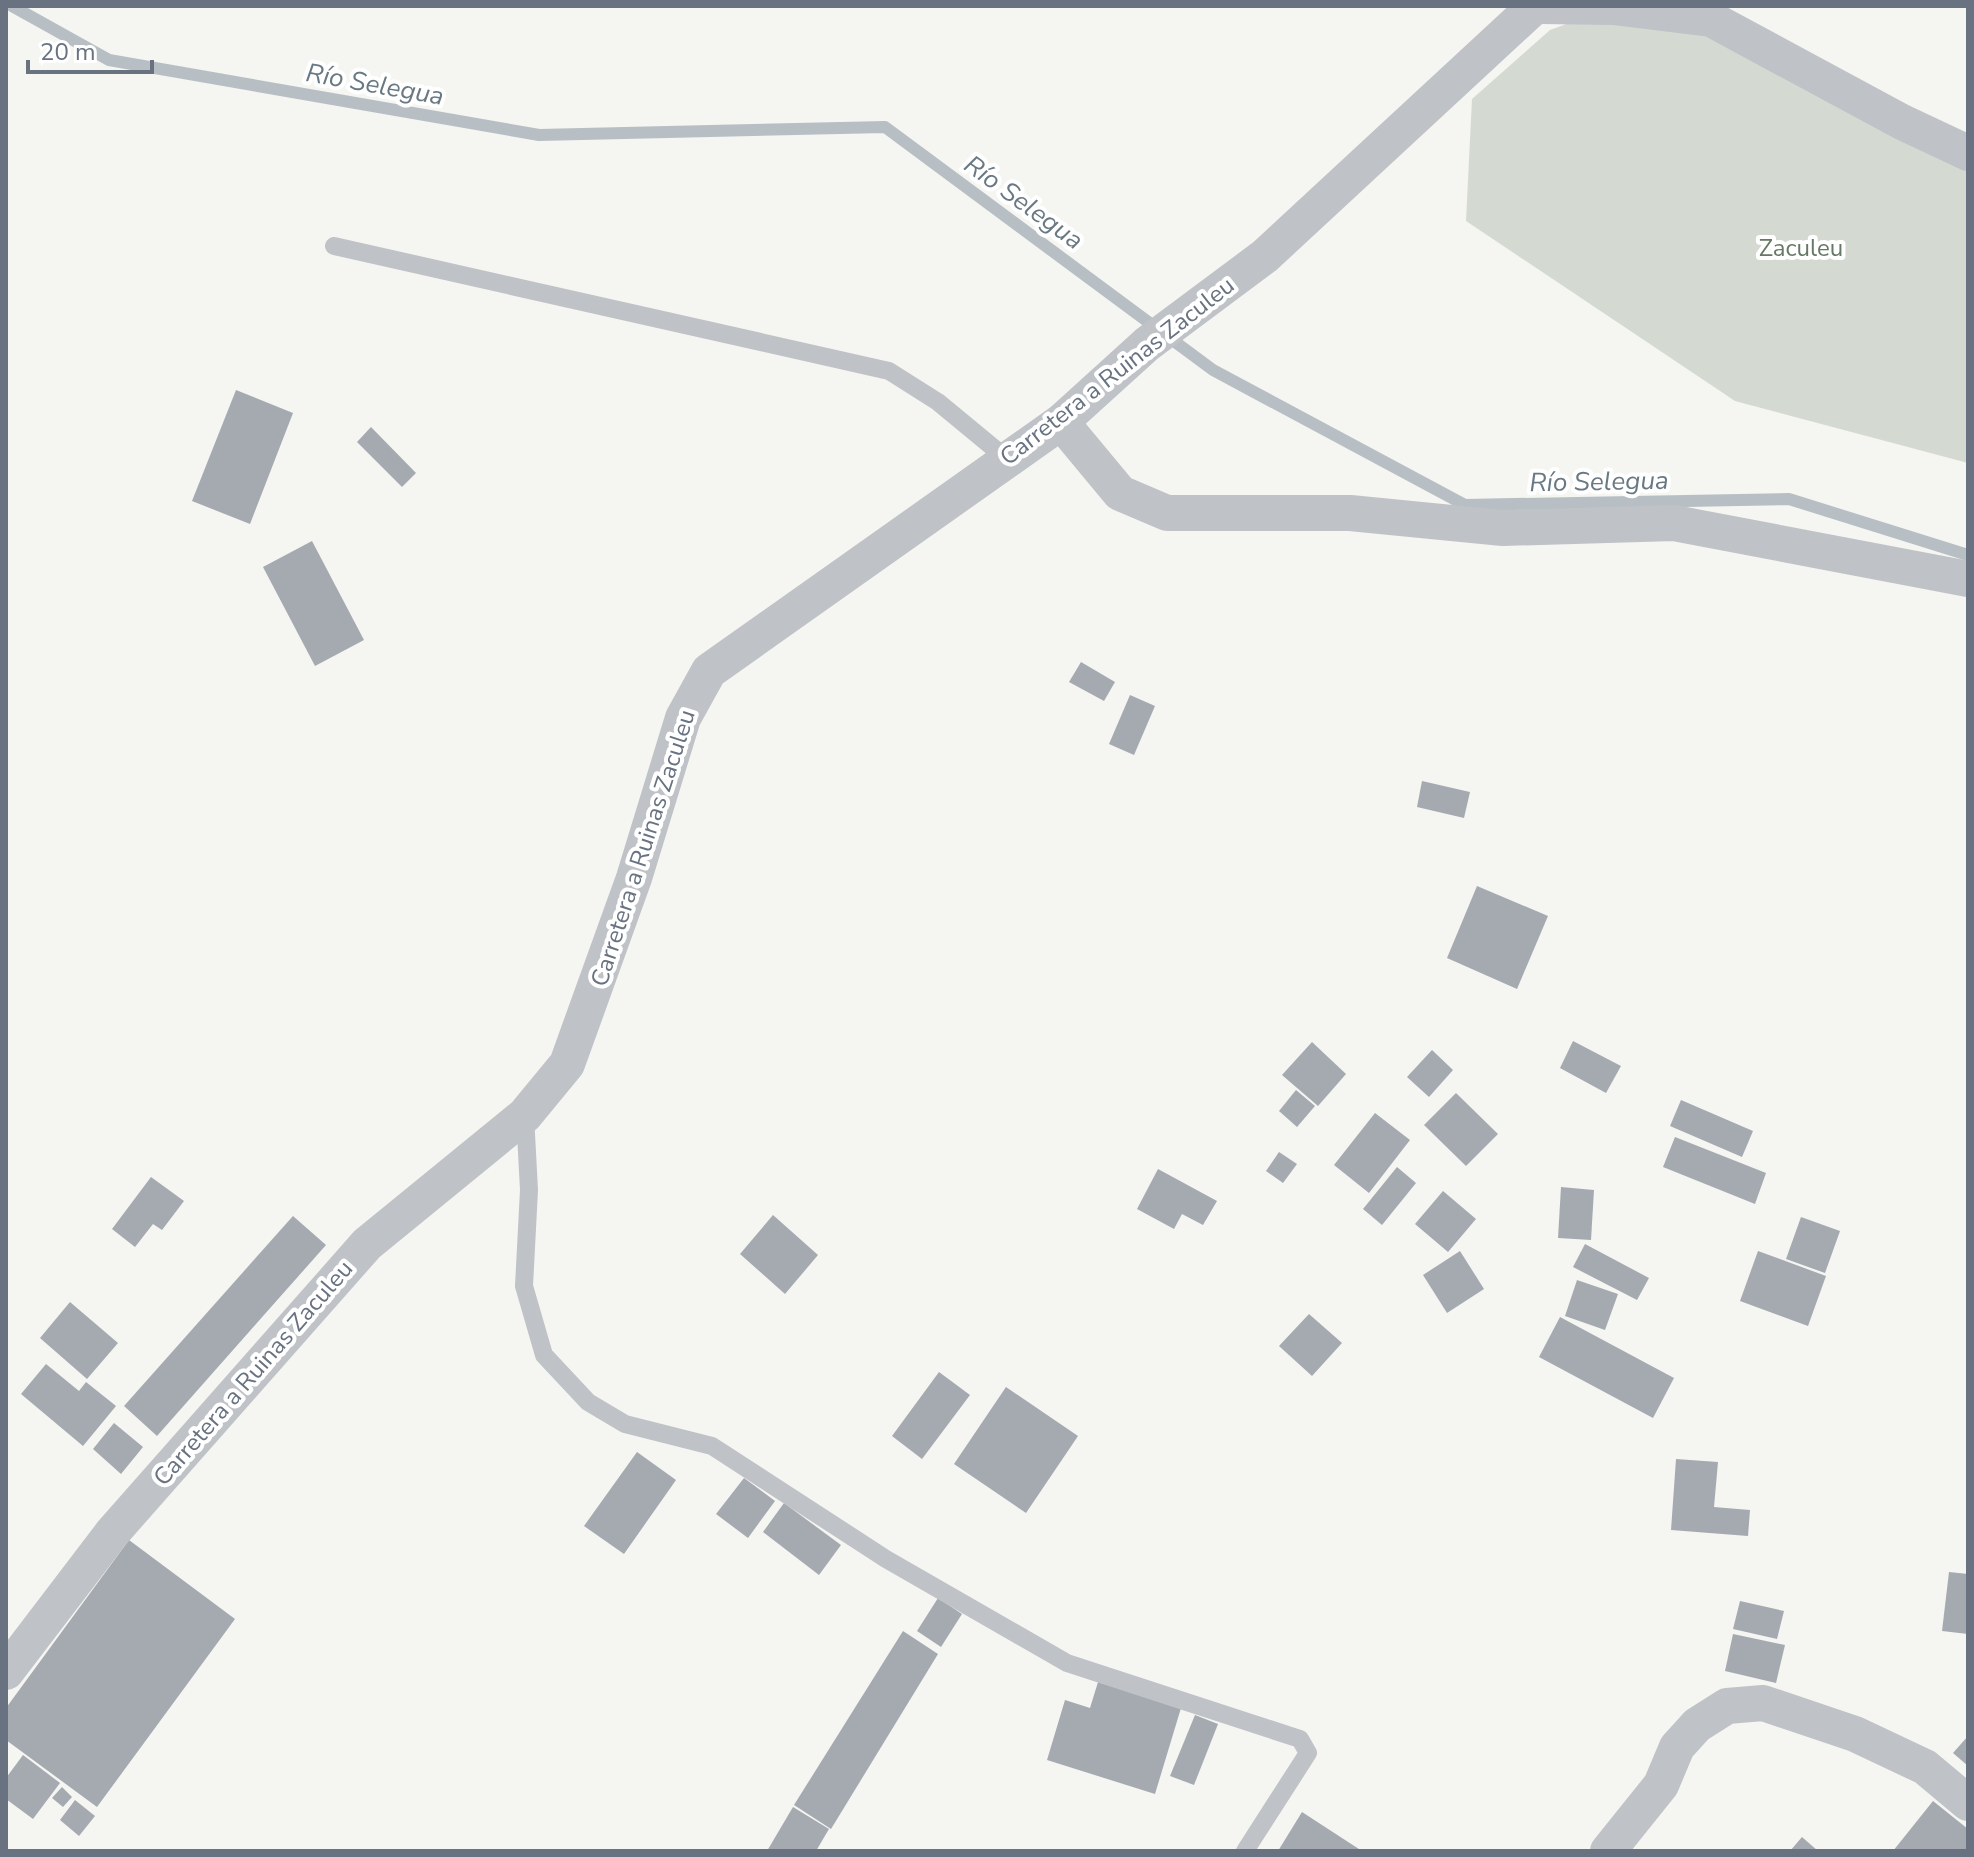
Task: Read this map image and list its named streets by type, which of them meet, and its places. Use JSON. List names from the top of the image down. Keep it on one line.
{"streets":{"street":["Carretera a Ruinas Zaculeu"]},"water":["Río Selegua"],"parks":["Zaculeu"],"scale_bar":"20 m"}
